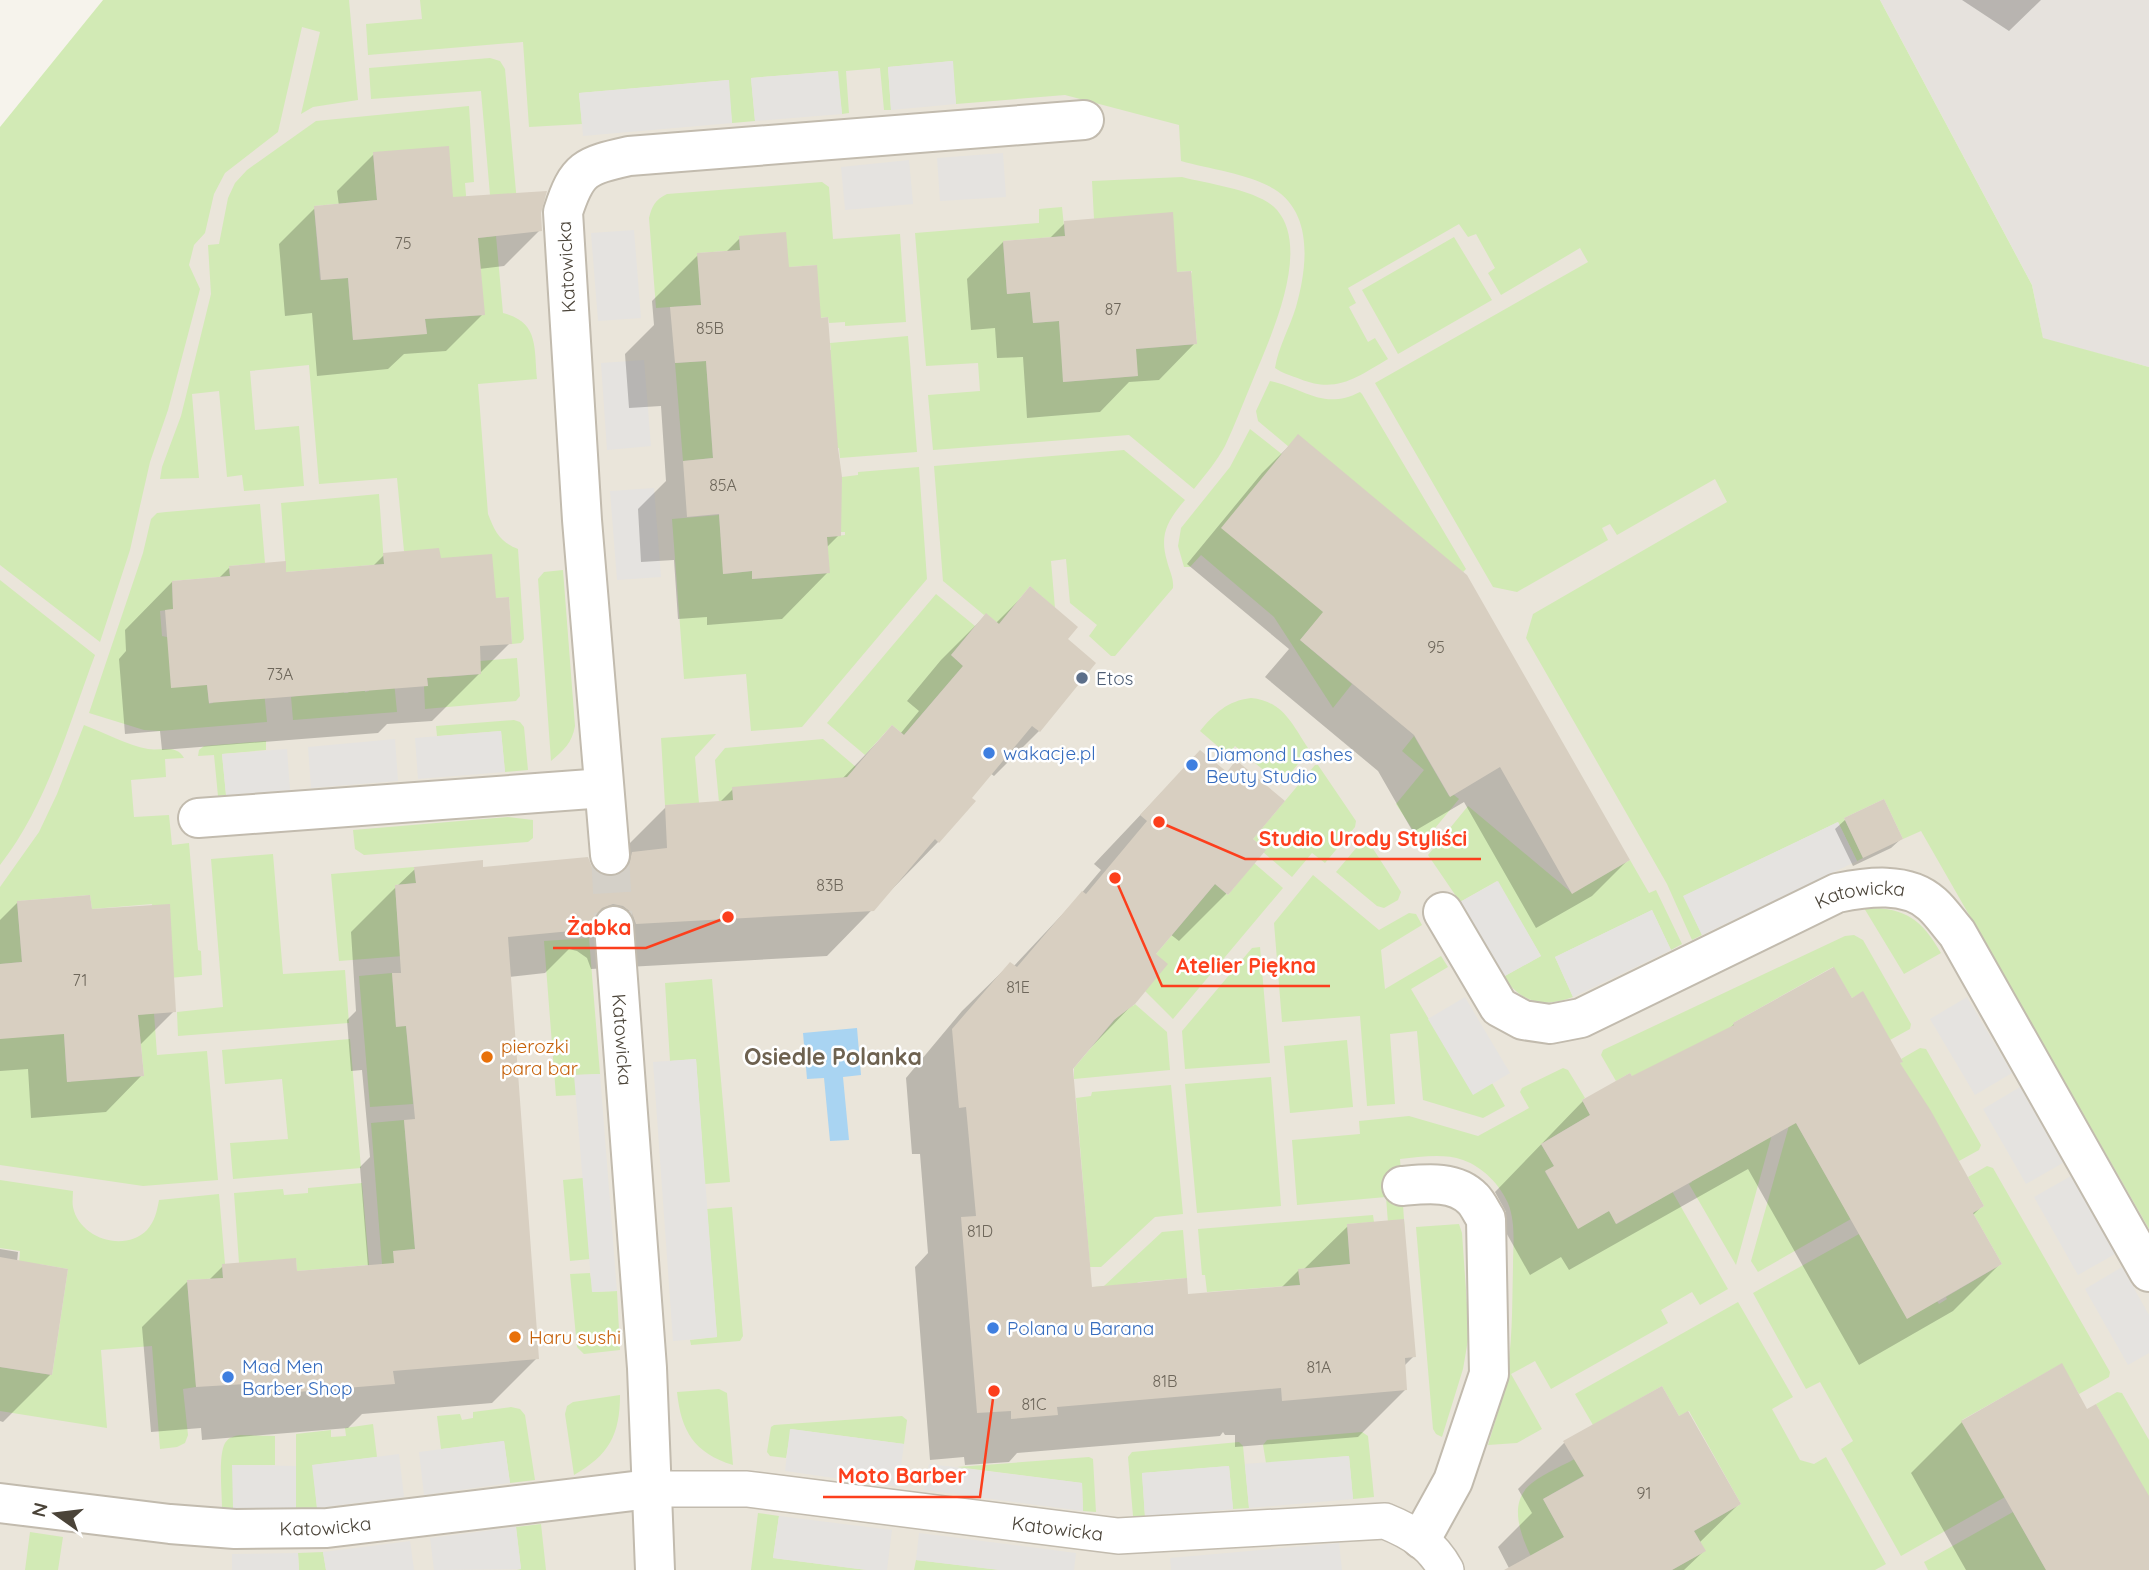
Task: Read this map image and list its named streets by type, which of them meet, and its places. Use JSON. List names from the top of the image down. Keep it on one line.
{"streets":{"street":["Katowicka"]},"districts":["Osiedle Polanka"],"places":["Etos","wakacje.pl","Diamond Lashes Beuty Studio","Studio Urody Styliści","Atelier Piękna","Żabka","pierozki para bar","Polana u Barana","Haru sushi","Mad Men Barber Shop","Moto Barber"],"house_numbers":["75","87","85B","85A","95","73A","83B","71","81E","81D","81A","81B","81C","91"],"north":"left"}
